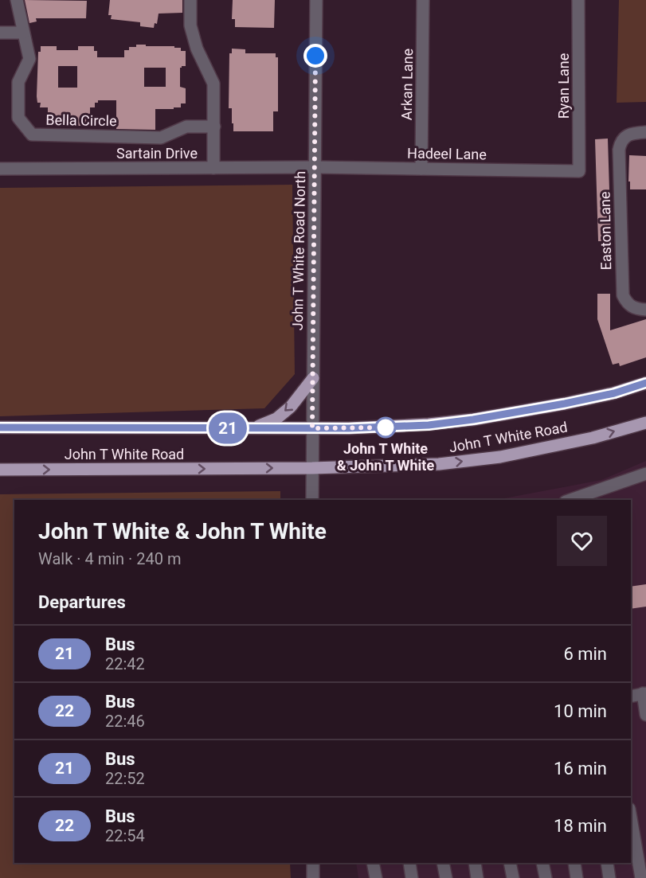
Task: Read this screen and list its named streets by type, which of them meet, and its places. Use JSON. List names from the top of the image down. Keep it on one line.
{"streets":{"main road":["John T White Road"],"street":["Arkan Lane","Ryan Lane","Bella Circle","Sartain Drive","Hadeel Lane","Easton Lane","John T White Road North"]},"crossings":[["Arkan Lane","Hadeel Lane"],["Ryan Lane","Hadeel Lane"],["Sartain Drive","Hadeel Lane"],["Sartain Drive","John T White Road North"],["Hadeel Lane","John T White Road North"],["John T White Road North","John T White Road"]],"places":["John T White & John T White"],"lines":["bus line 21"],"page":{"on_map":"21","heading":[["John T White & John T White","Walk · 4 min · 240 m"],"Departures"],"list":[{"mark":"21","name":"Bus","note":"22:42","value":"6 min"},{"mark":"22","name":"Bus","note":"22:46","value":"10 min"},{"mark":"21","name":"Bus","note":"22:52","value":"16 min"},{"mark":"22","name":"Bus","note":"22:54","value":"18 min"}]}}
